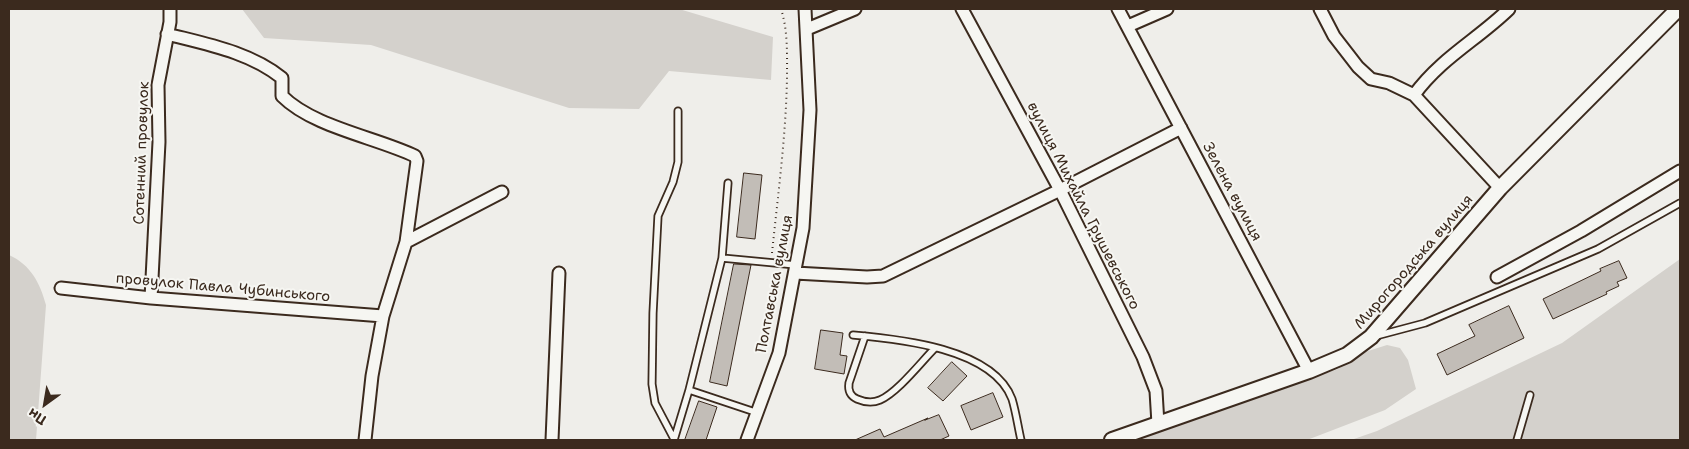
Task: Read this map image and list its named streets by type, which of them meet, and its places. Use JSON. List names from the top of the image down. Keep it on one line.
{"streets":{"street":["Сотенний провулок","Зелена вулиця","вулиця Михайла Грушевського","Мирогородська вулиця","Полтавська вулиця","провулок Павла Чубинського"]},"crossings":[["Сотенний провулок","провулок Павла Чубинського"],["Зелена вулиця","Мирогородська вулиця"],["вулиця Михайла Грушевського","Мирогородська вулиця"]],"north":"bottom left"}
